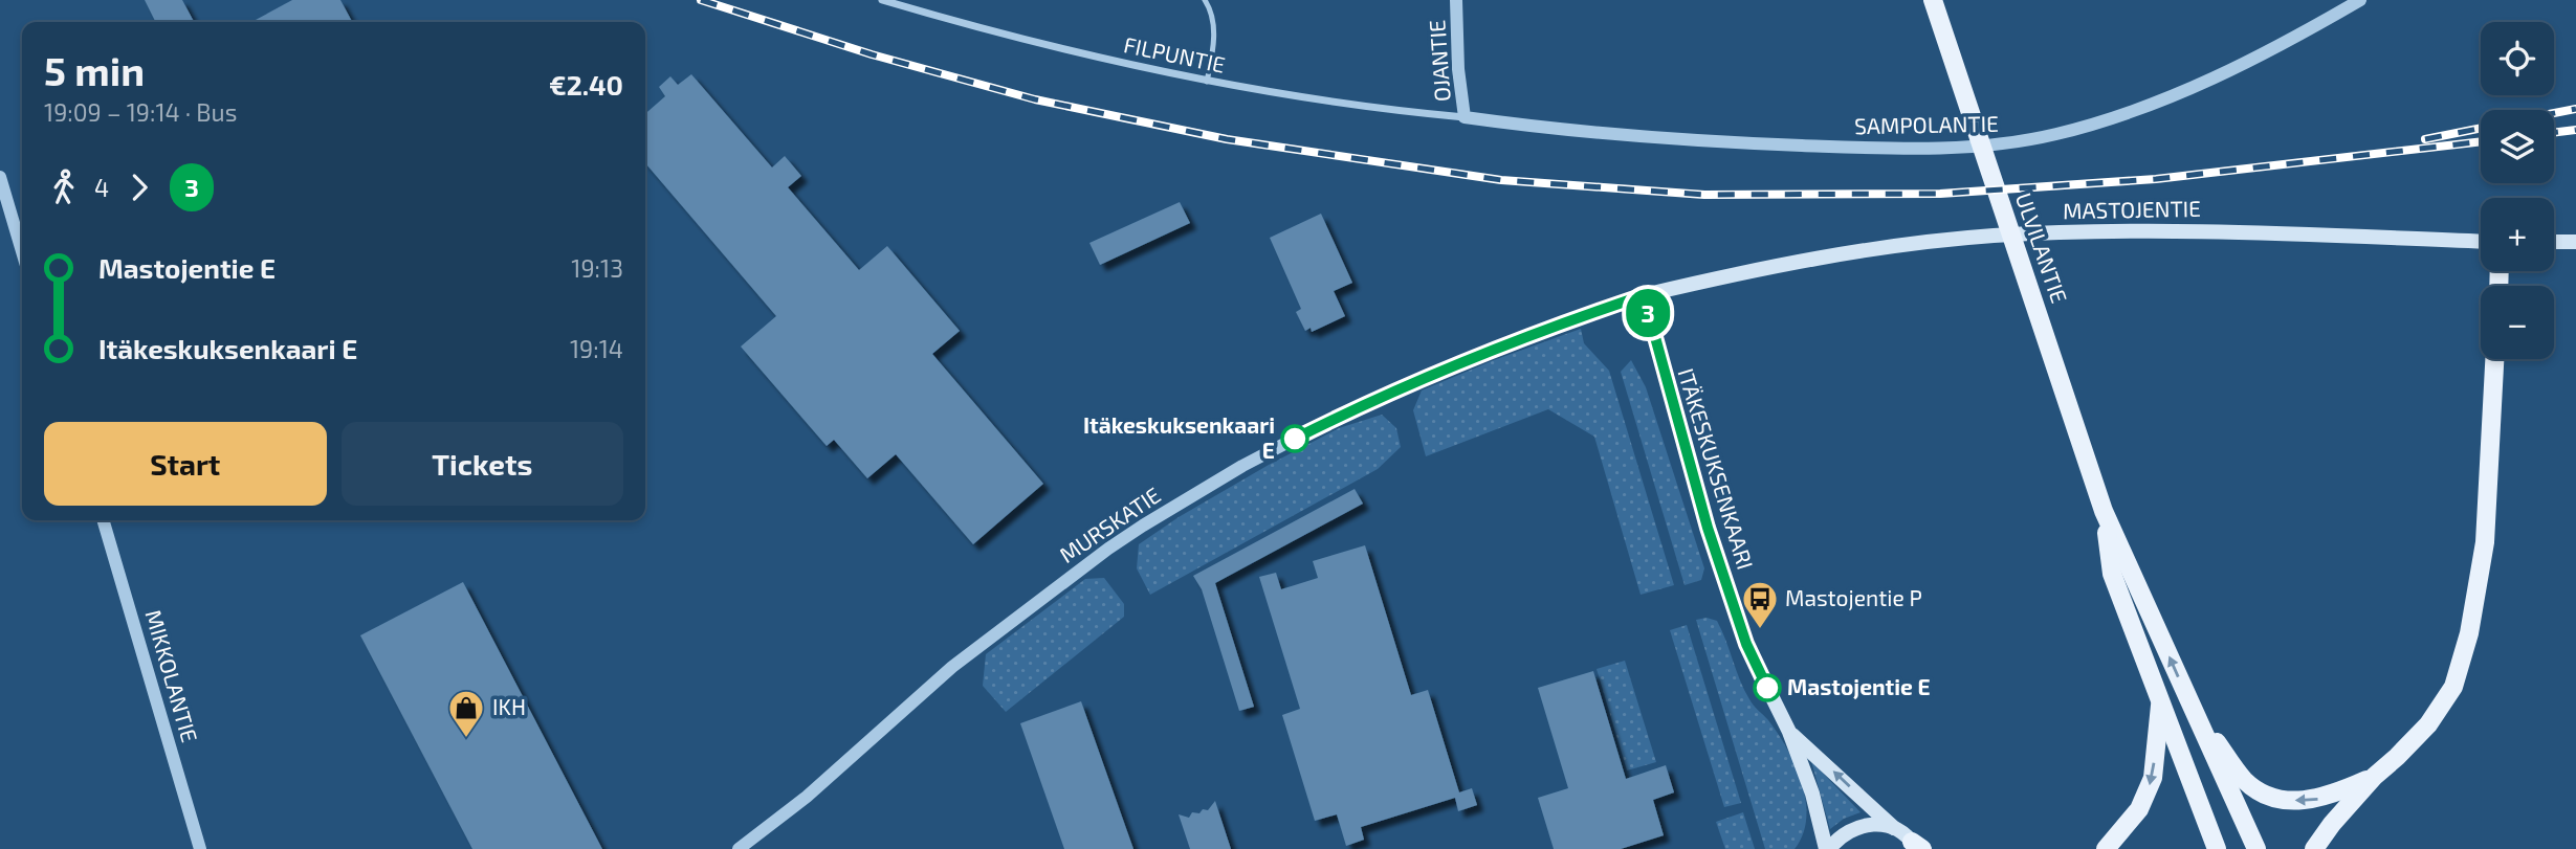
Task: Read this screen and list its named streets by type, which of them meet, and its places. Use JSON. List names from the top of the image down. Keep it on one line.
{"streets":{"main road":["MASTOJENTIE","ULVILANTIE","ITÄKESKUKSENKAARI"],"street":["FILPUNTIE","OJANTIE","SAMPOLANTIE","MURSKATIE","MIKKOLANTIE"]},"crossings":[["FILPUNTIE","OJANTIE"],["FILPUNTIE","SAMPOLANTIE"],["OJANTIE","SAMPOLANTIE"],["MASTOJENTIE","ITÄKESKUKSENKAARI"],["MASTOJENTIE","MURSKATIE"],["ITÄKESKUKSENKAARI","MURSKATIE"]],"places":{"other":["Itäkeskuksenkaari E","Mastojentie E"],"bus stop":["Mastojentie P"],"shop":["IKH"]},"lines":["bus line 3"],"page":{"on_map":"3","map_buttons":["+","−"],"heading":["5 min","19:09 – 19:14 · Bus","€2.40"],"legs":["4","3"],"list":[{"name":"Mastojentie E","value":"19:13"},{"name":"Itäkeskuksenkaari E","value":"19:14"}],"buttons":["Start","Tickets"]}}
